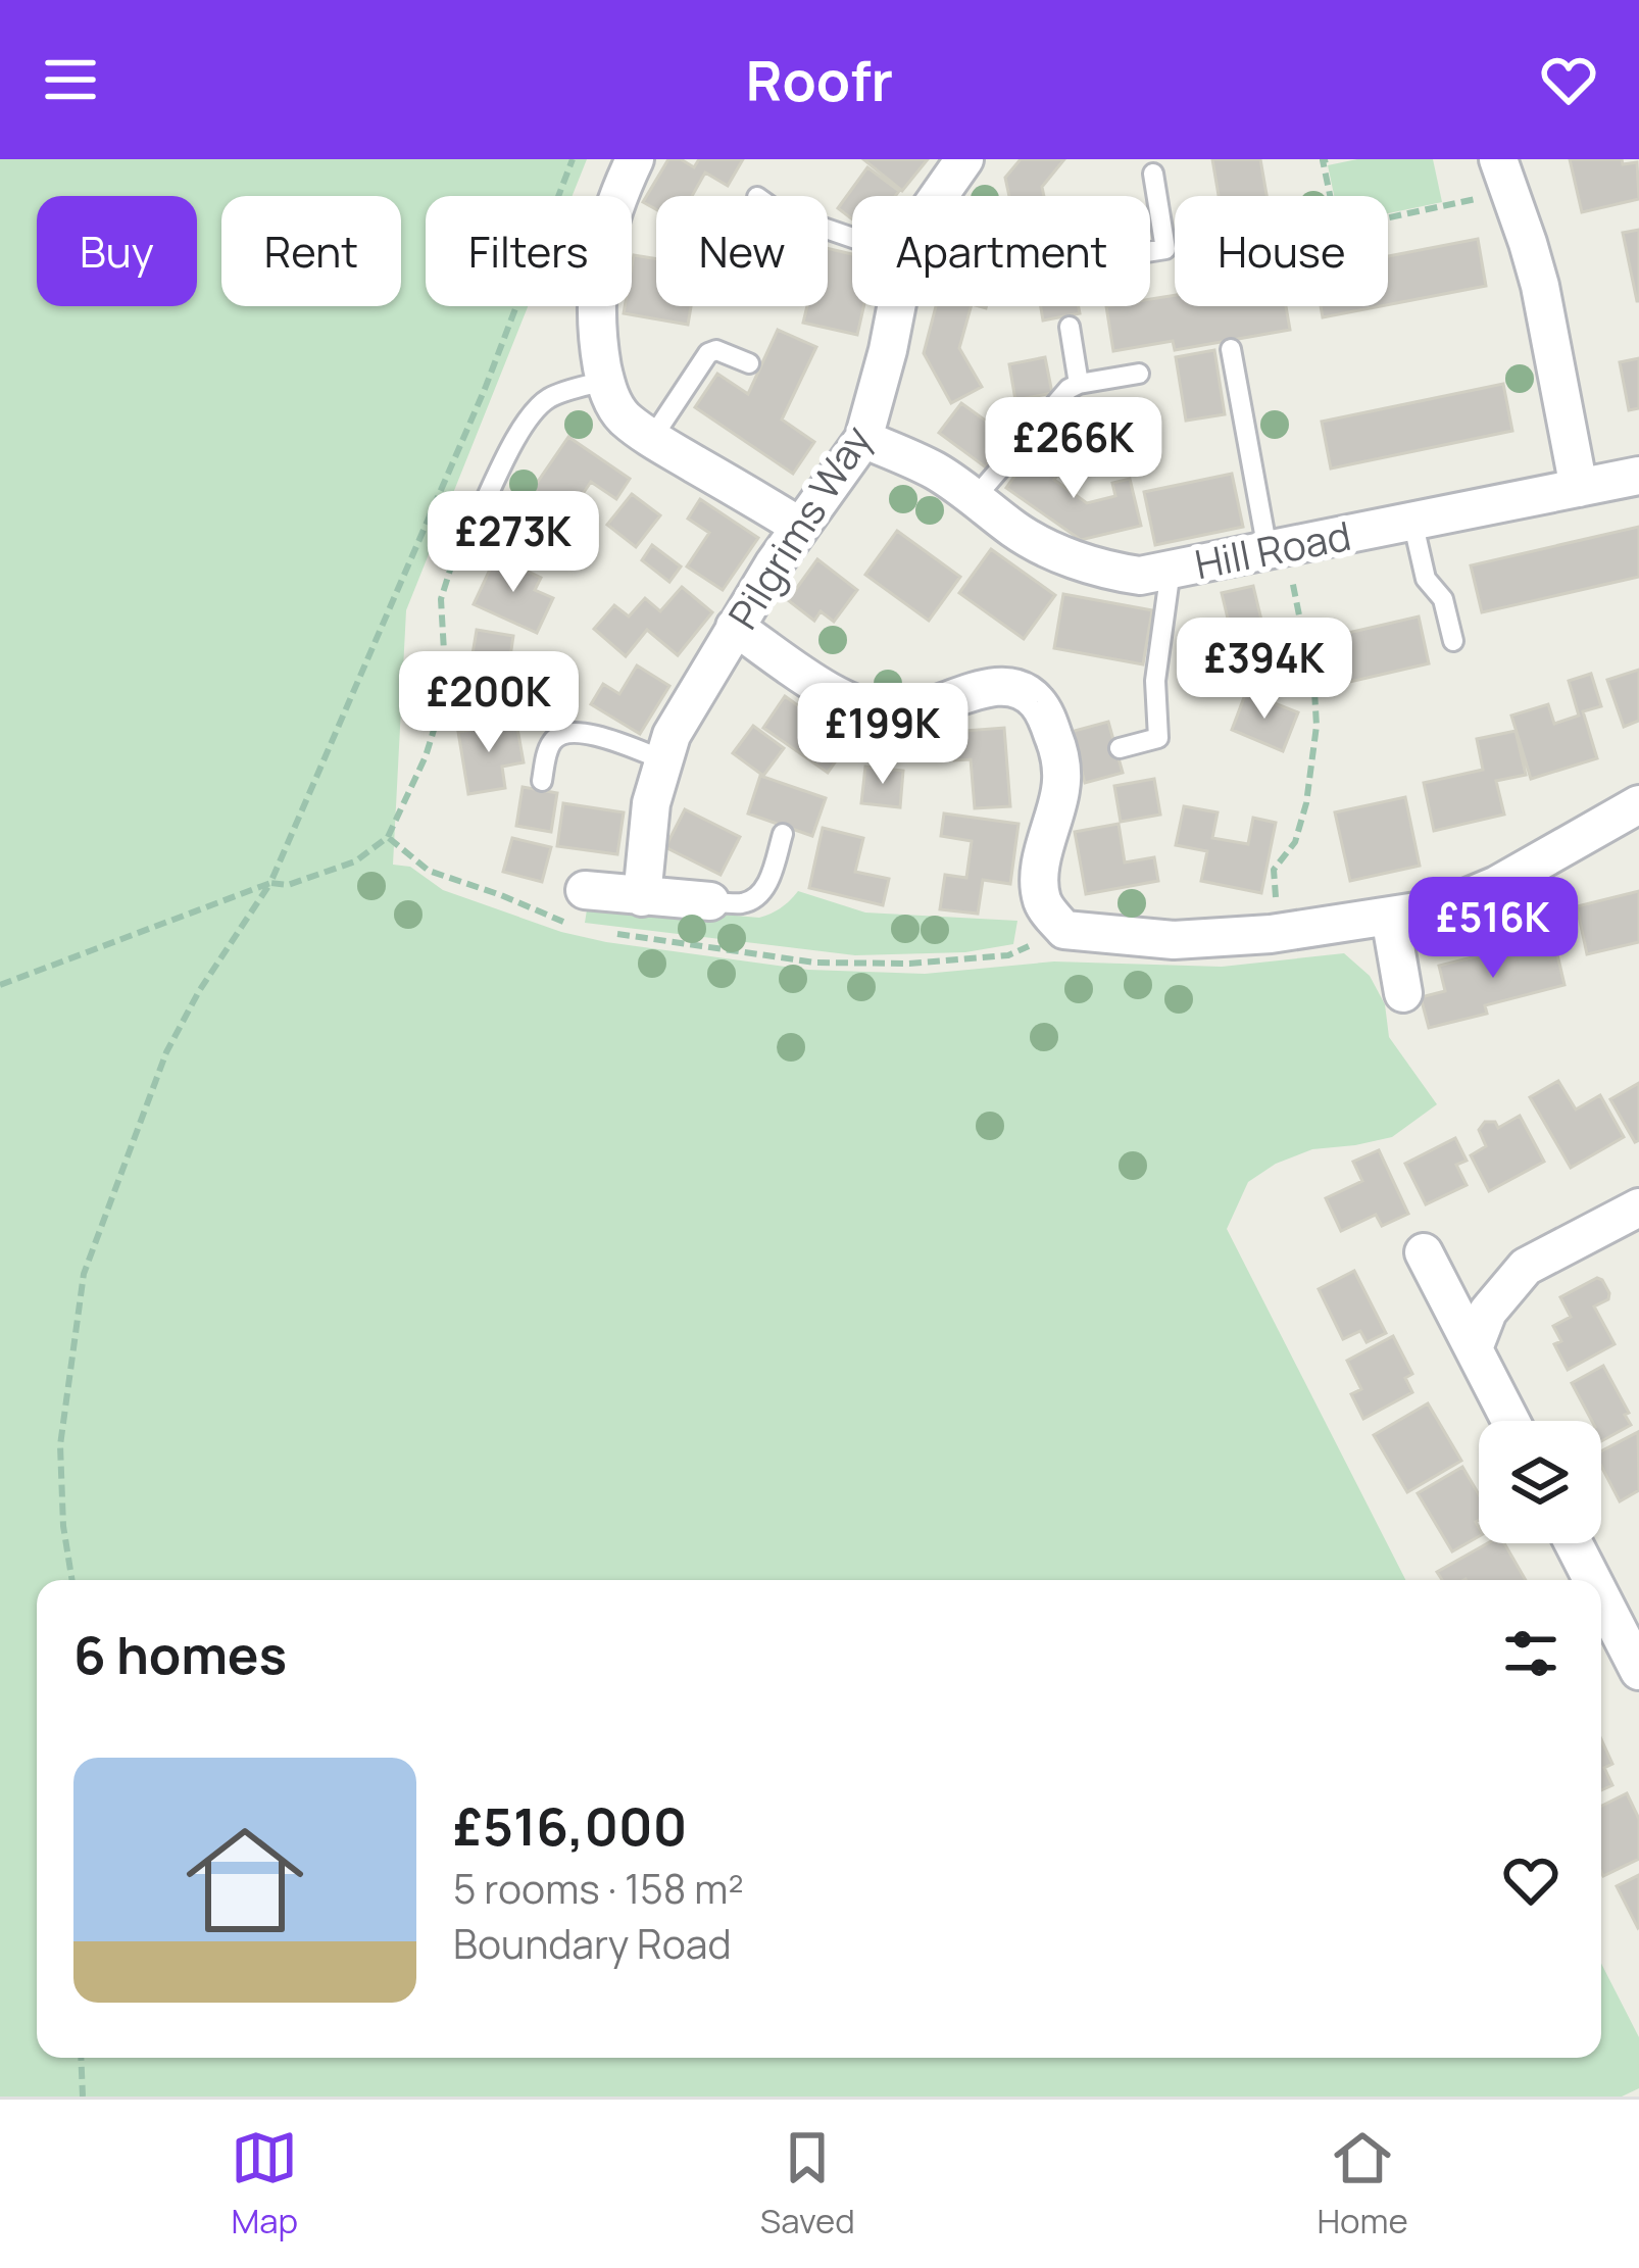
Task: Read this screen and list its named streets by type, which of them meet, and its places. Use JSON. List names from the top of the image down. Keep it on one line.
{"streets":{"street":["Pilgrims Way","Hill Road"]},"crossings":[["Pilgrims Way","Hill Road"]],"page":{"header":"Roofr","chip":["Buy","Rent","Filters","New","Apartment","House"],"price":["£266K","£273K","£394K","£200K","£199K","£516K"],"heading":"6 homes","list":[{"name":"£516,000","note":"5 rooms · 158 m² · Boundary Road"}],"tabs":["Map","Saved","Home"]}}
